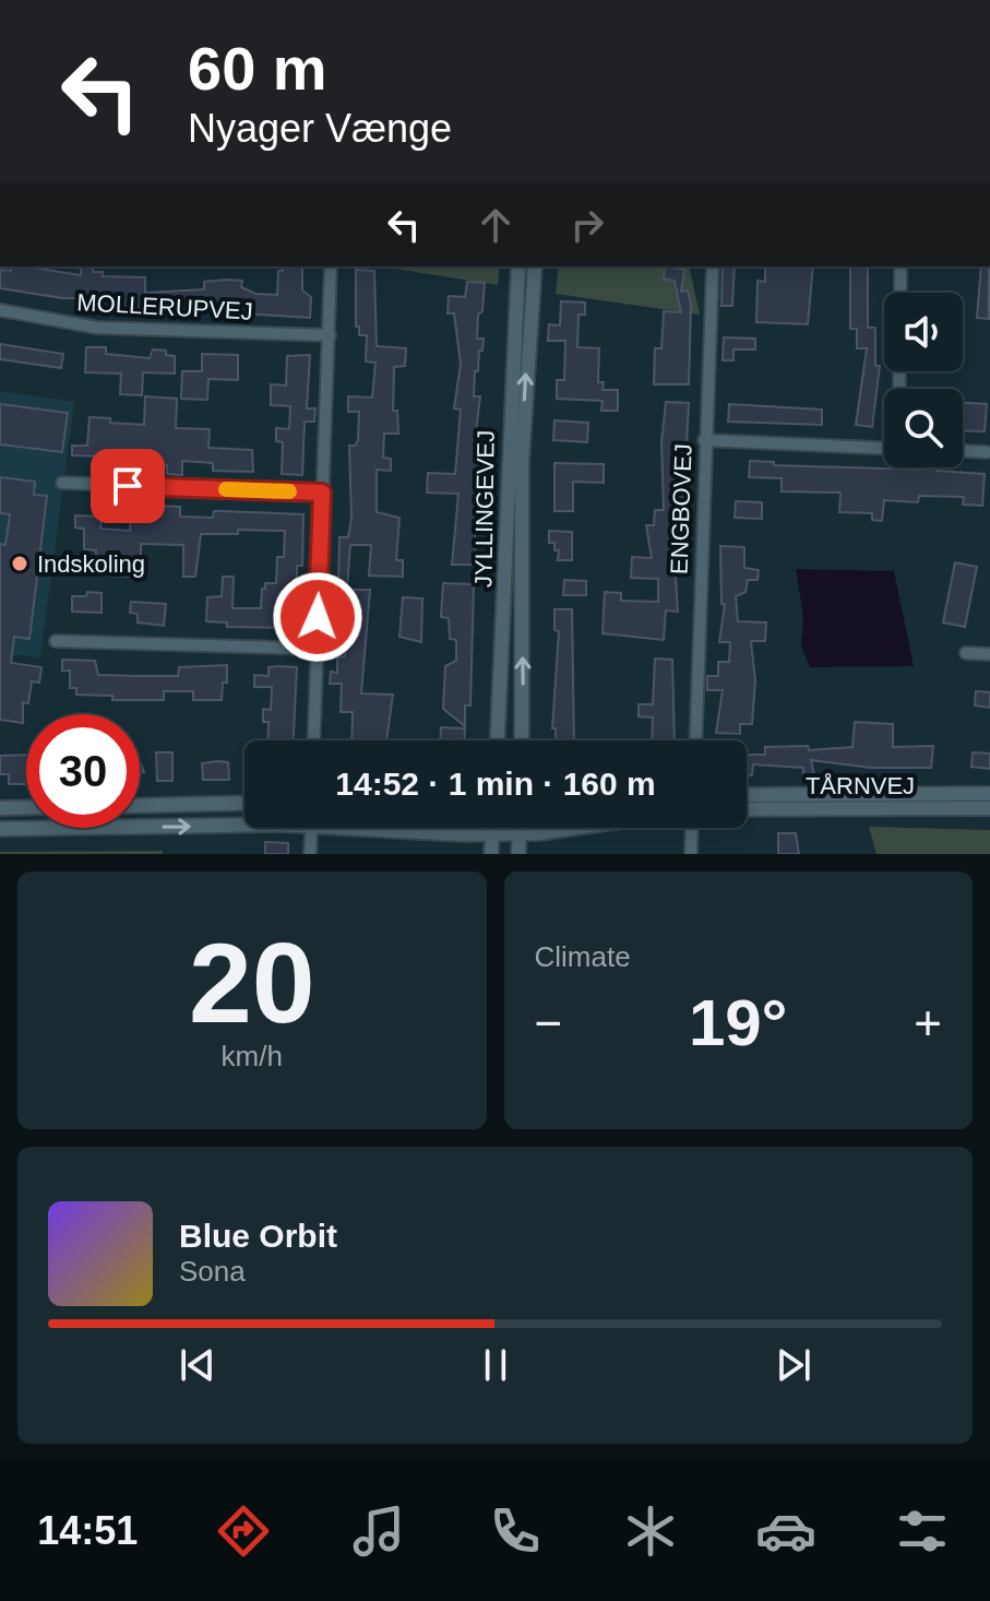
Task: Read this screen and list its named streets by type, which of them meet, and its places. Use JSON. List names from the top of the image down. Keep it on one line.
{"streets":{"street":["MOLLERUPVEJ","JYLLINGEVEJ","ENGBOVEJ","TÅRNVEJ"]},"places":["Indskoling"],"page":{"turn":["60 m","Nyager Vænge"],"limit":"30","trip":"14:52 · 1 min · 160 m","tile":[["20","km/h"],"Climate"],"heat":["−","19°","+"],"song":["Blue Orbit","Sona"],"tabs":"14:51"}}
